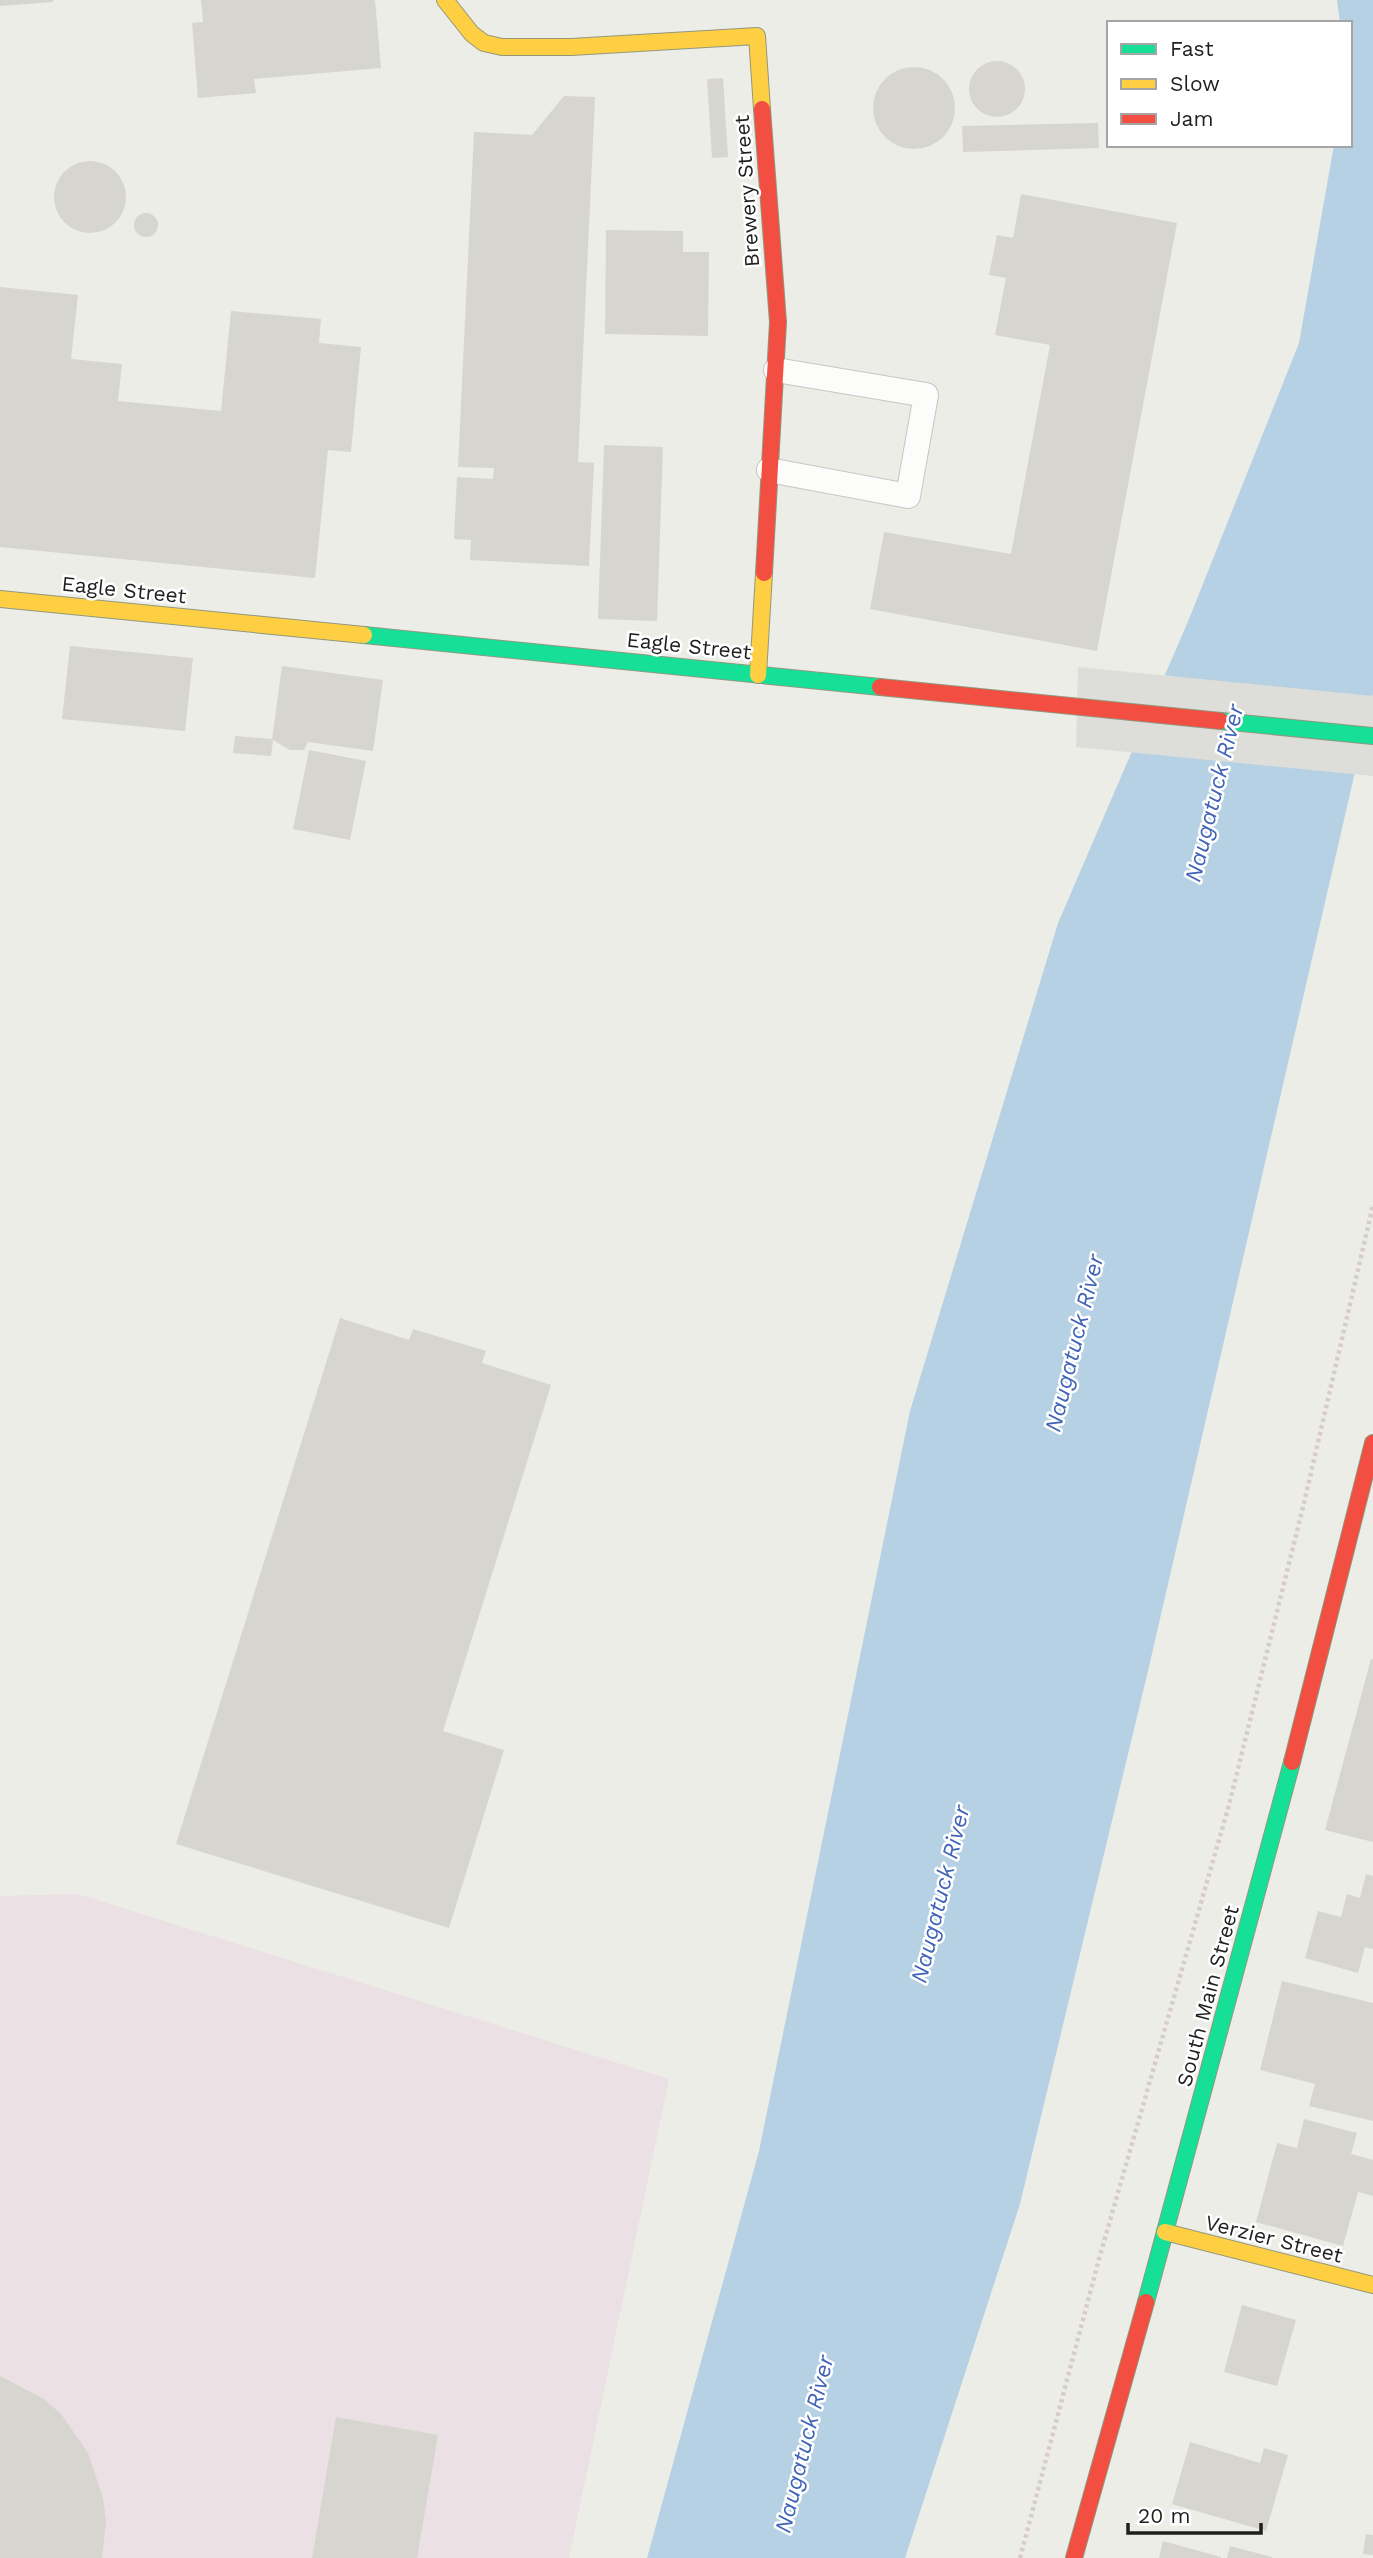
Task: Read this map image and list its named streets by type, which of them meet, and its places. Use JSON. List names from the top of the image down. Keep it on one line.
{"streets":{"street":["Brewery Street","Eagle Street","South Main Street","Verzier Street"]},"crossings":[["Brewery Street","Eagle Street"],["South Main Street","Verzier Street"]],"water":["Naugatuck River"],"legend":["Fast","Slow","Jam"],"scale_bar":"20 m"}
